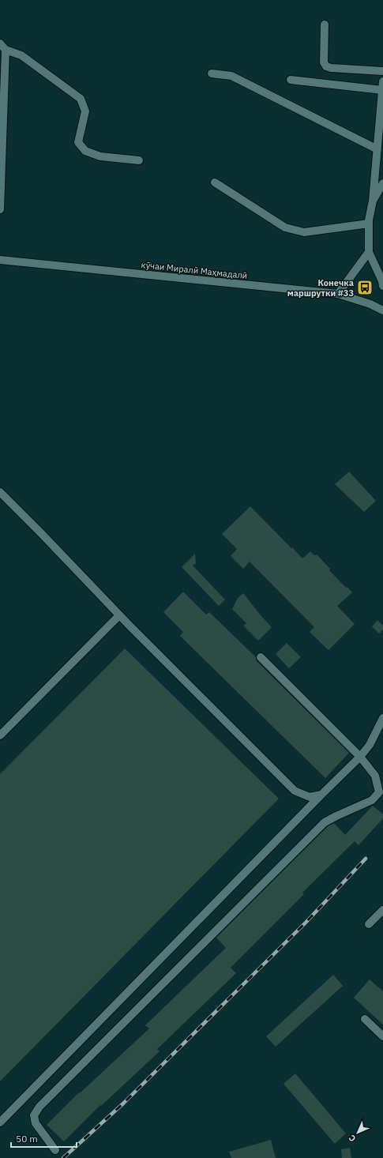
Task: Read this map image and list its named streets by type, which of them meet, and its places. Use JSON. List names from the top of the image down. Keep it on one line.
{"streets":{"street":["кӯчаи Миралӣ Маҳмадалӣ"]},"places":{"bus stop":["Конечка маршрутки #33"]},"scale_bar":"50 m","north":"bottom left"}
